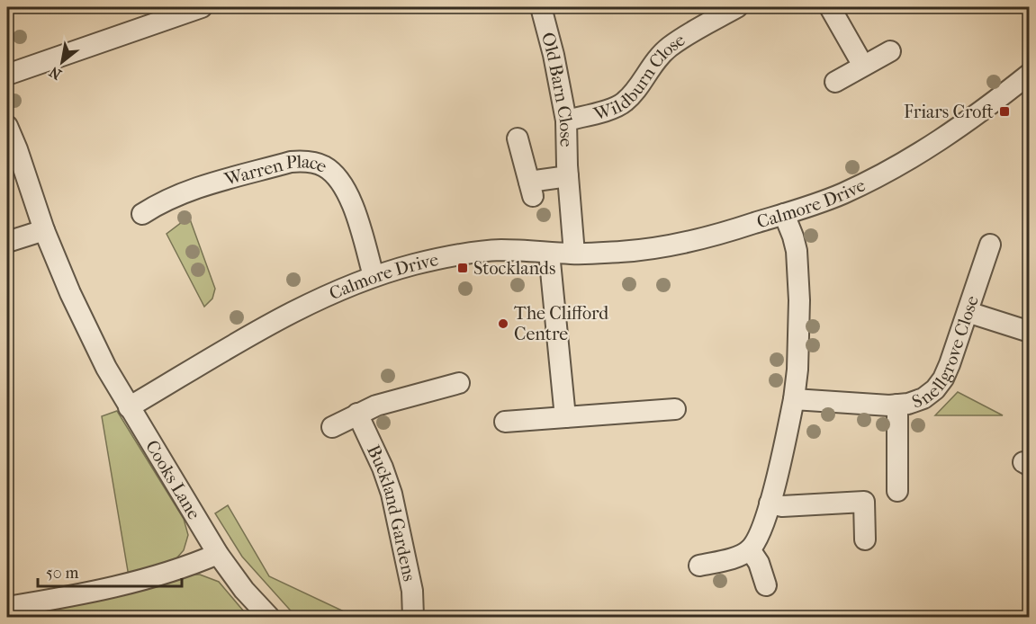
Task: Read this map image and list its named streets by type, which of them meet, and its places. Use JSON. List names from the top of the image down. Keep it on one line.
{"streets":{"street":["Wildburn Close","Old Barn Close","Warren Place","Calmore Drive","Snellgrove Close","Cooks Lane","Buckland Gardens"]},"crossings":[["Wildburn Close","Old Barn Close"],["Old Barn Close","Calmore Drive"],["Warren Place","Calmore Drive"],["Calmore Drive","Cooks Lane"]],"places":{"transit":["Friars Croft","Stocklands"],"other":["The Clifford Centre"]},"scale_bar":"50 m","north":"bottom left"}
